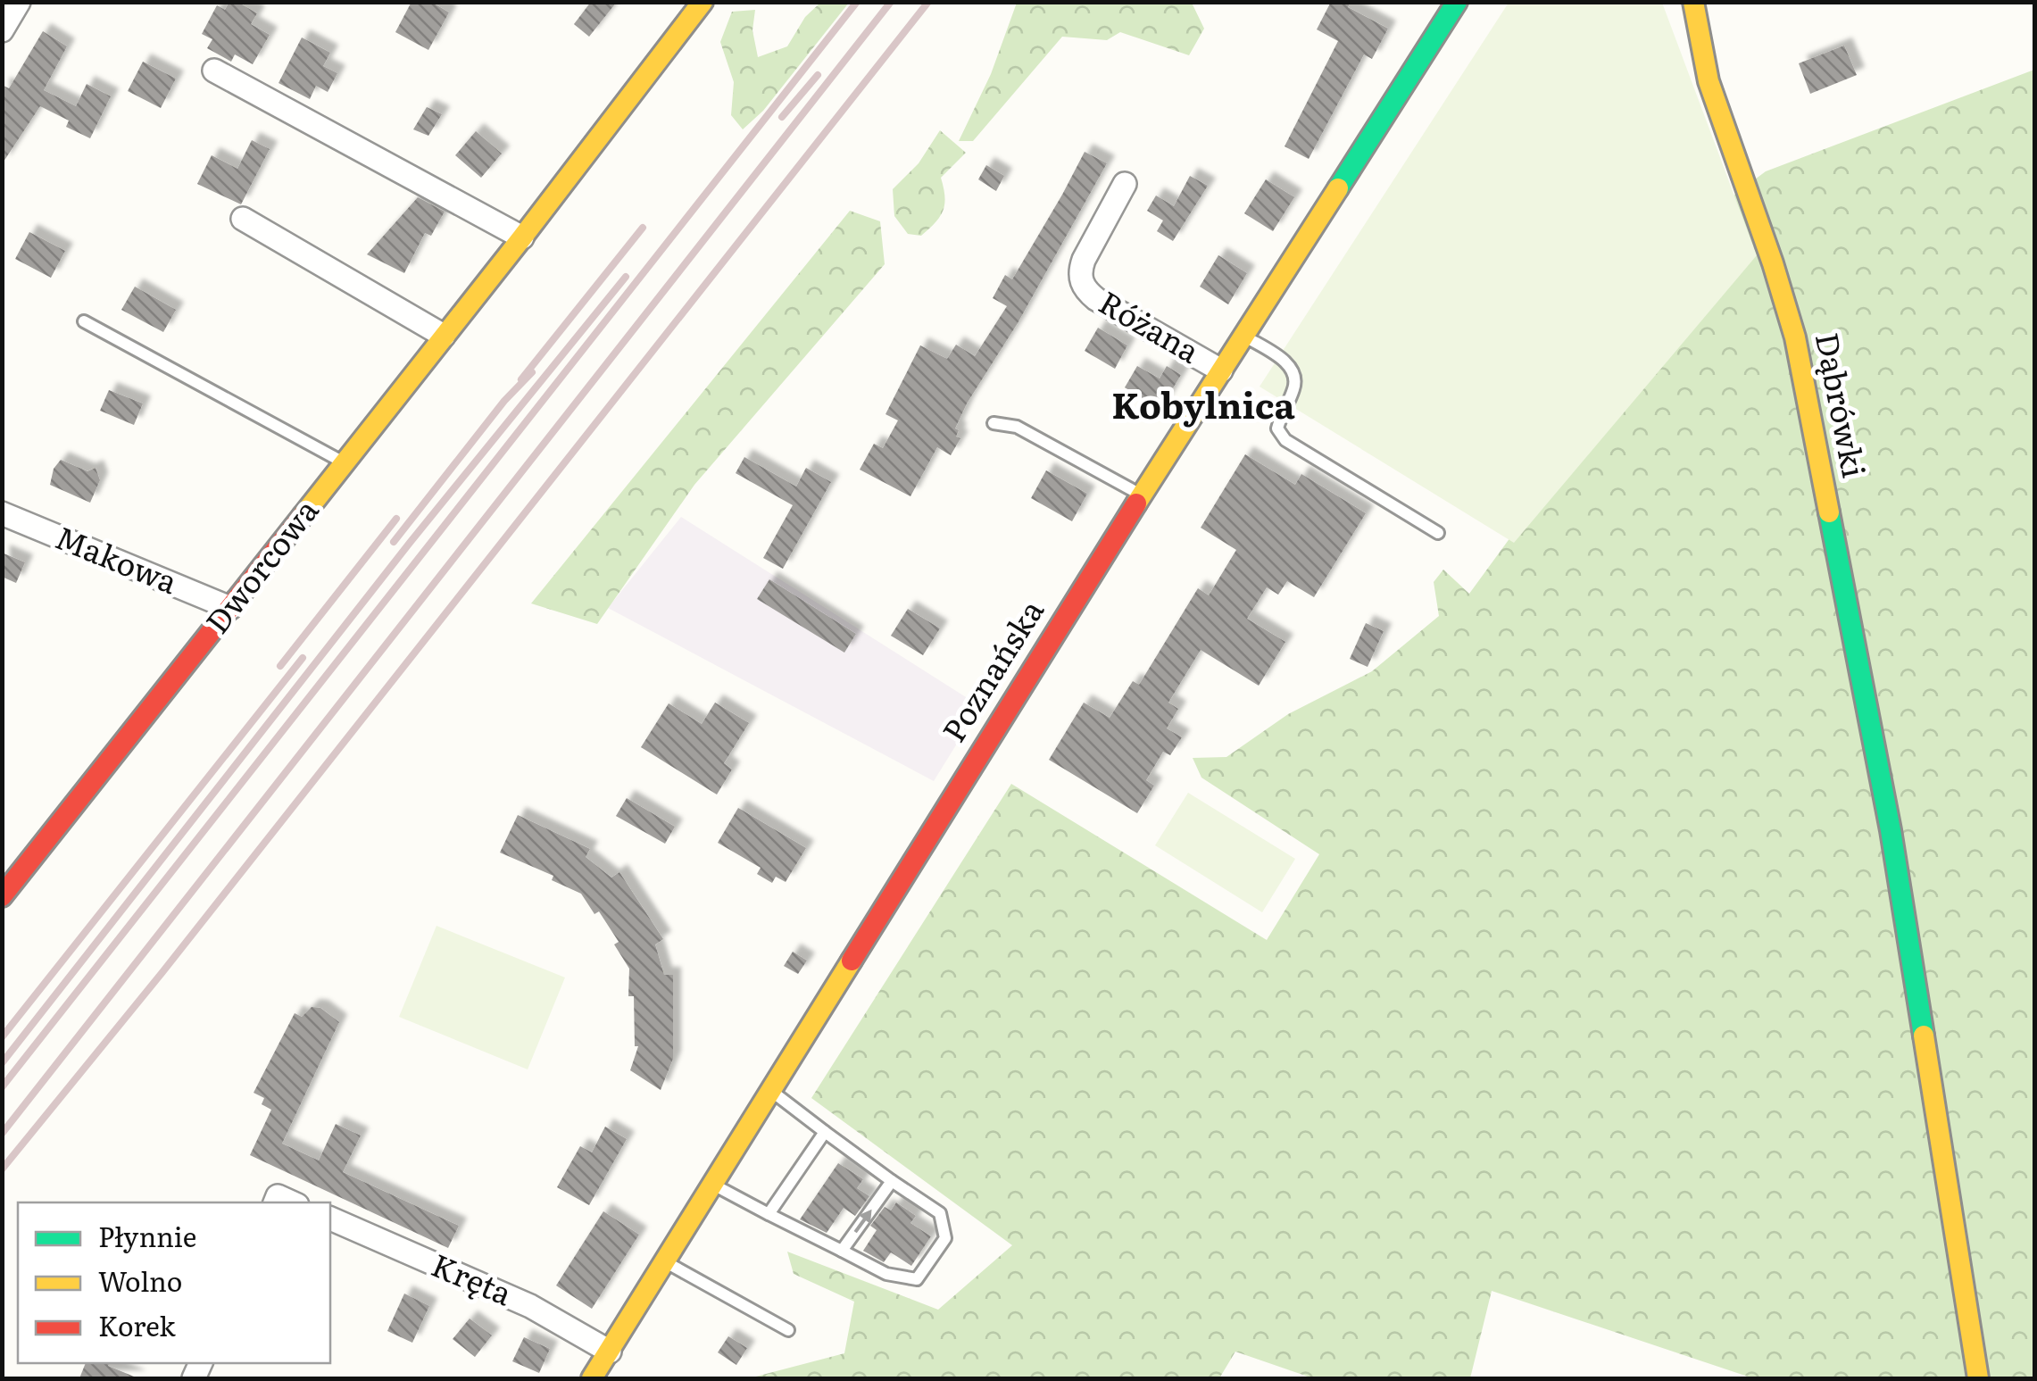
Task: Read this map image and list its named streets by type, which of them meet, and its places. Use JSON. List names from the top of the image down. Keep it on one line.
{"streets":{"street":["Różana","Dąbrówki","Makowa","Dworcowa","Poznańska","Kręta"]},"crossings":[["Różana","Poznańska"],["Makowa","Dworcowa"],["Poznańska","Kręta"]],"districts":["Kobylnica"],"legend":["Płynnie","Wolno","Korek"]}
